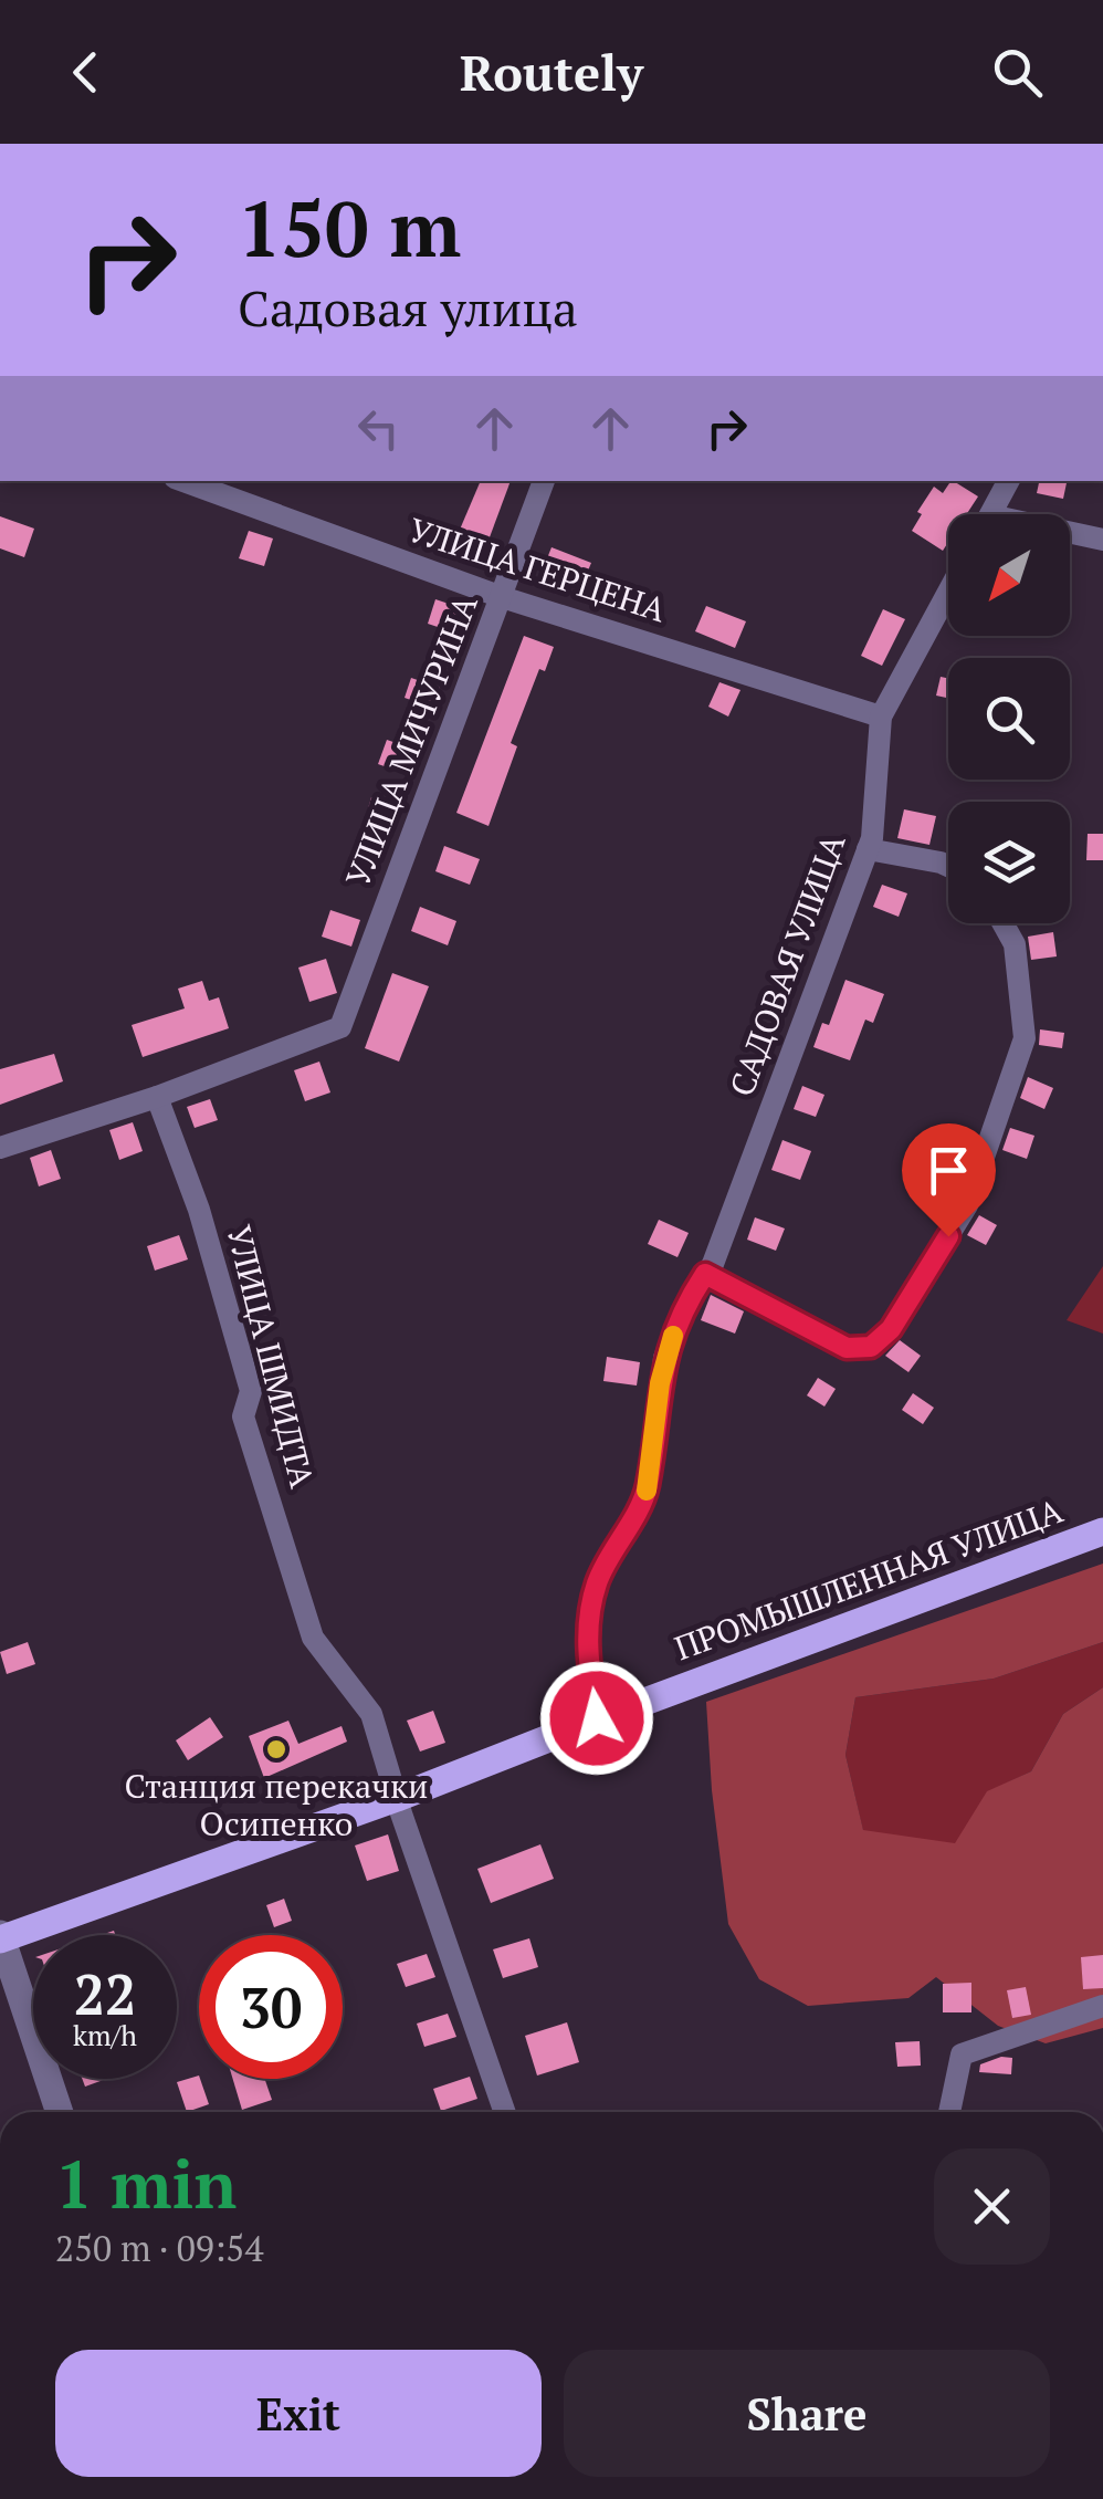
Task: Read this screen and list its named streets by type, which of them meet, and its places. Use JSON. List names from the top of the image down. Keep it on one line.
{"streets":{"main road":["ПРОМЫШЛЕННАЯ УЛИЦА"],"street":["УЛИЦА ГЕРЦЕНА","УЛИЦА МИЧУРИНА","САДОВАЯ УЛИЦА","УЛИЦА ШМИДТА"]},"crossings":[["УЛИЦА ГЕРЦЕНА","УЛИЦА МИЧУРИНА"],["УЛИЦА ГЕРЦЕНА","САДОВАЯ УЛИЦА"],["УЛИЦА МИЧУРИНА","УЛИЦА ШМИДТА"],["САДОВАЯ УЛИЦА","ПРОМЫШЛЕННАЯ УЛИЦА"],["УЛИЦА ШМИДТА","ПРОМЫШЛЕННАЯ УЛИЦА"]],"places":["Станция перекачки Осипенко"],"north":"bottom left","page":{"header":"Routely","turn":["150 m","Садовая улица"],"speed":"22 km/h","limit":"30","heading":["1 min","250 m · 09:54"],"buttons":["Exit","Share"]}}
